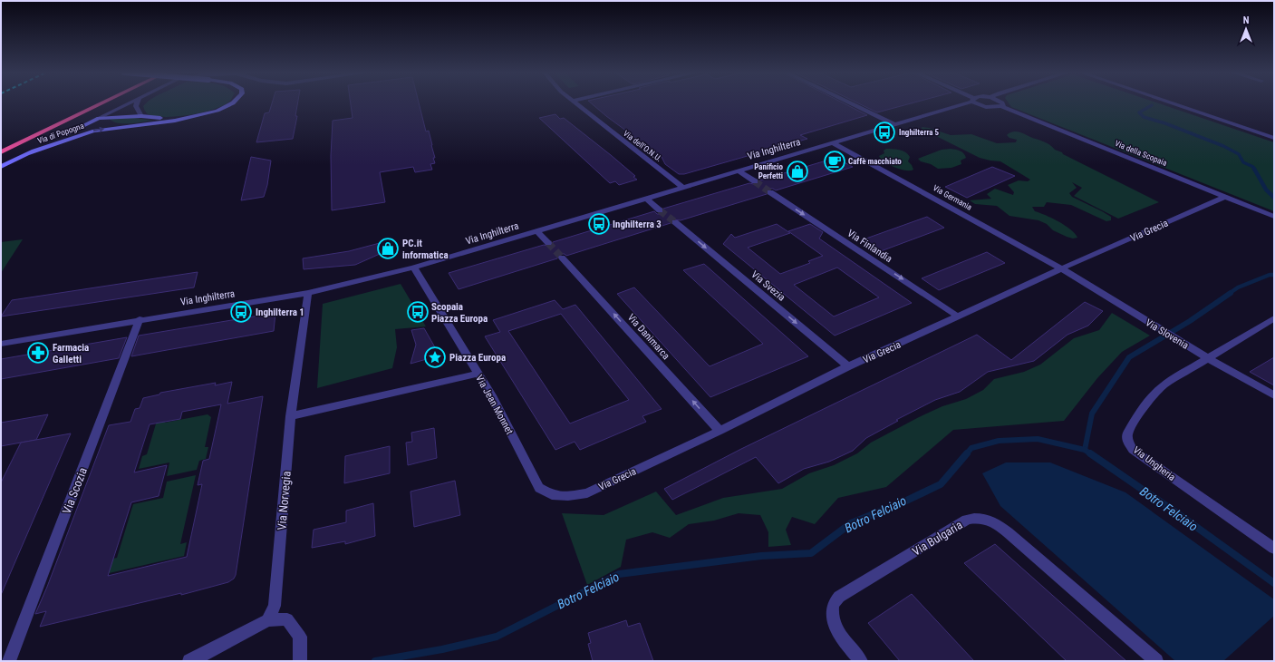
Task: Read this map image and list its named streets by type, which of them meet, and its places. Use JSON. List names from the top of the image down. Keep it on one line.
{"streets":{"main road":["Via di Popogna"],"street":["Via dell'O.N.U.","Via Inghilterra","Via della Scopaia","Via Germania","Via Grecia","Via Finlandia","Via Svezia","Via Slovenia","Via Danimarca","Via Jean Monnet","Via Ungheria","Via Scozia","Via Norvegia","Via Bulgaria"]},"crossings":[["Via dell'O.N.U.","Via Inghilterra"],["Via Inghilterra","Via della Scopaia"],["Via Inghilterra","Via Germania"],["Via Inghilterra","Via Jean Monnet"],["Via Inghilterra","Via Scozia"],["Via Inghilterra","Via Norvegia"],["Via della Scopaia","Via Grecia"],["Via Germania","Via Grecia"],["Via Germania","Via Slovenia"],["Via Grecia","Via Finlandia"],["Via Grecia","Via Svezia"],["Via Grecia","Via Slovenia"],["Via Grecia","Via Danimarca"],["Via Grecia","Via Jean Monnet"],["Via Slovenia","Via Ungheria"]],"one_way":["Via Finlandia","Via Svezia","Via Danimarca"],"water":["Botro Felciaio"],"places":{"bus stop":["Inghilterra 5","Inghilterra 3","Inghilterra 1","Scopaia Piazza Europa"],"cafe":["Caffè macchiato"],"shop":["Panificio Perfetti","PC.it informatica"],"pharmacy":["Farmacia Galletti"],"place":["Piazza Europa"]},"north":"top"}
